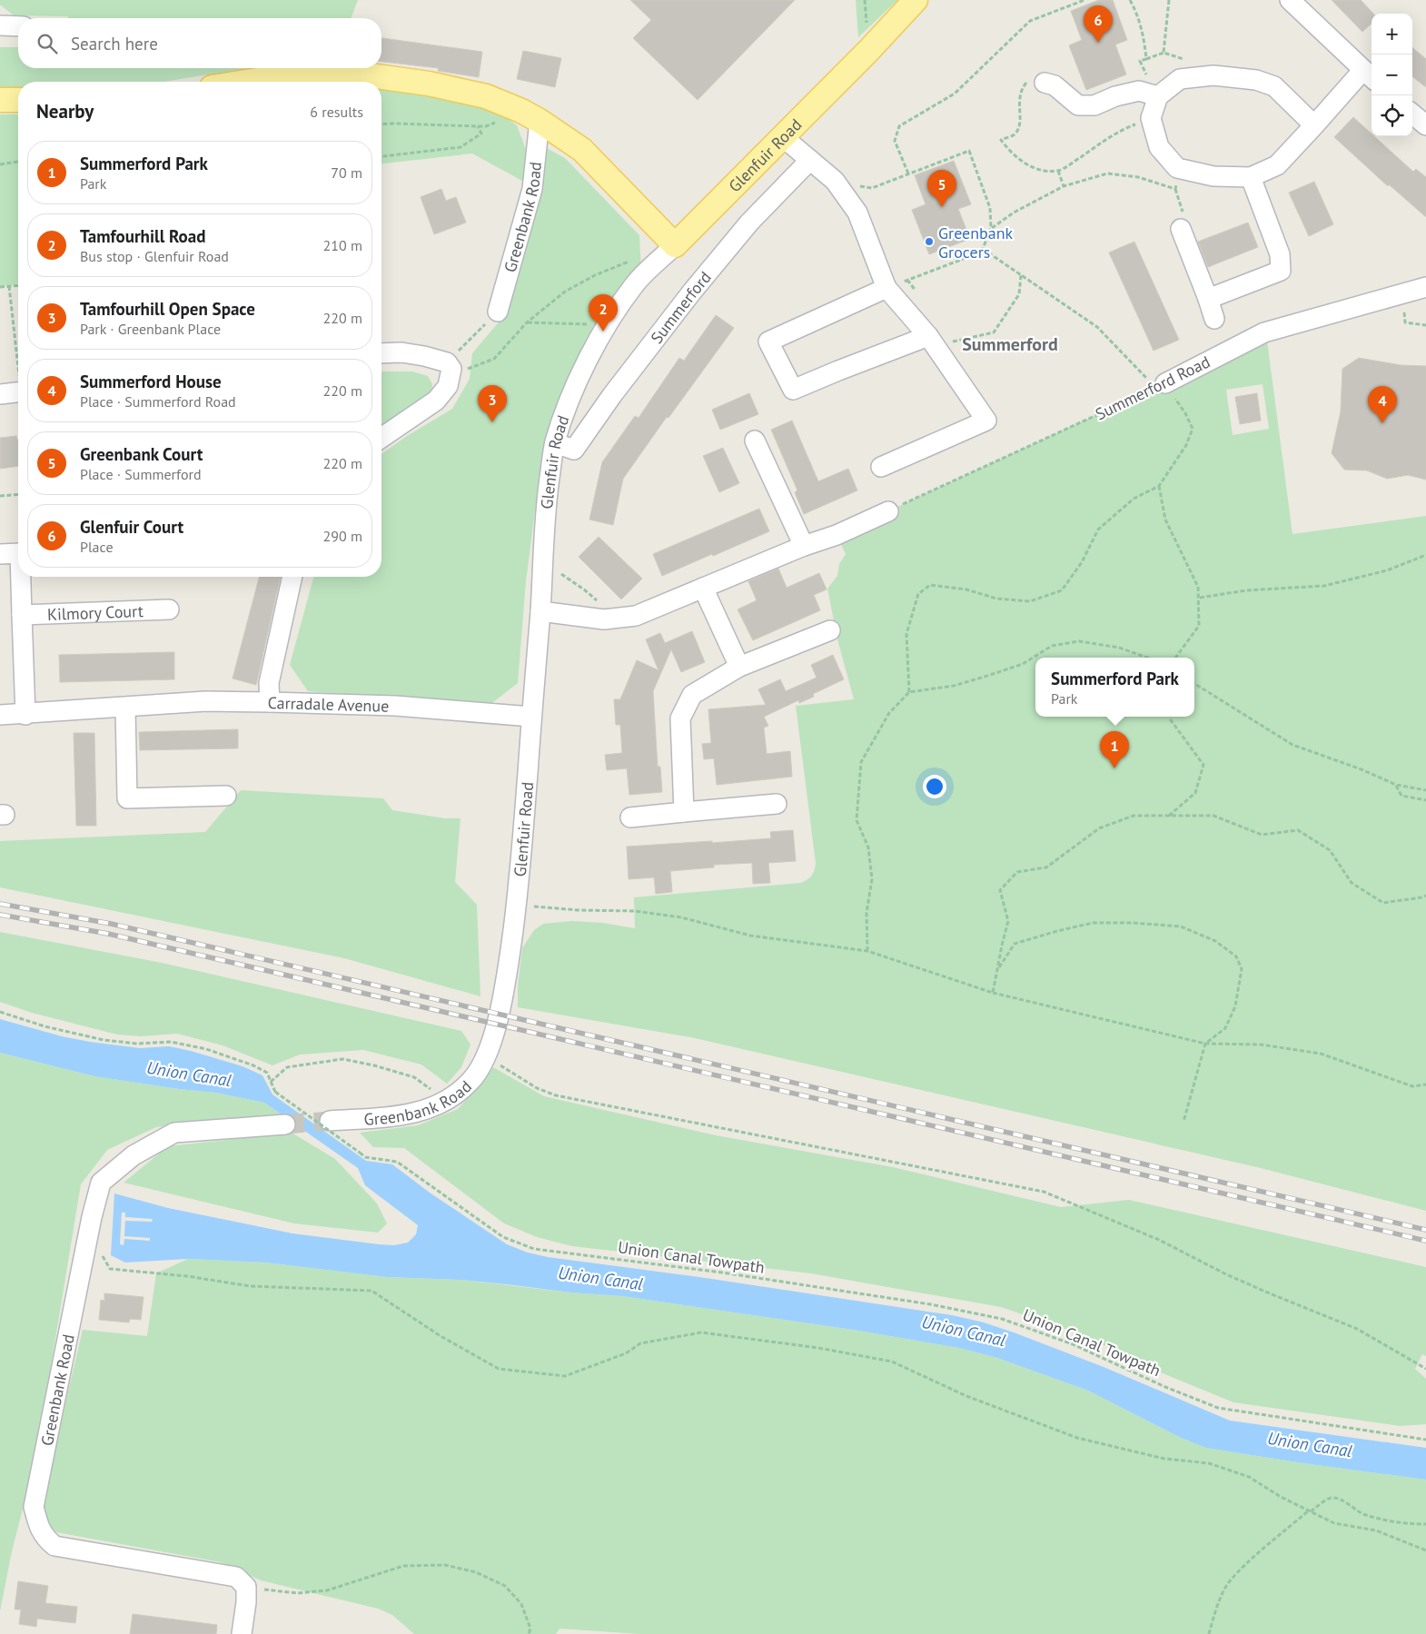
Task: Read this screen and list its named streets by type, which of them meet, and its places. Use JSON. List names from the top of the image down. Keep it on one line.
{"streets":{"main road":["Glenfuir Road"],"street":["Greenbank Road","Summerford","Summerford Road","Kilmory Court","Carradale Avenue"],"path":["Union Canal Towpath"]},"crossings":[["Glenfuir Road","Greenbank Road"],["Glenfuir Road","Summerford"],["Glenfuir Road","Carradale Avenue"]],"districts":["Summerford"],"water":["Union Canal"],"places":["Greenbank Grocers"],"page":{"pins":["6","5","2","3","4","1"],"map_buttons":["+","−"],"search":"Search here","heading":["Nearby","6 results"],"list":[{"mark":"1","name":"Summerford Park","note":"Park","value":"70 m"},{"mark":"2","name":"Tamfourhill Road","note":"Bus stop · Glenfuir Road","value":"210 m"},{"mark":"3","name":"Tamfourhill Open Space","note":"Park · Greenbank Place","value":"220 m"},{"mark":"4","name":"Summerford House","note":"Place · Summerford Road","value":"220 m"},{"mark":"5","name":"Greenbank Court","note":"Place · Summerford","value":"220 m"},{"mark":"6","name":"Glenfuir Court","note":"Place","value":"290 m"}],"popup":["Summerford Park","Park"]}}
